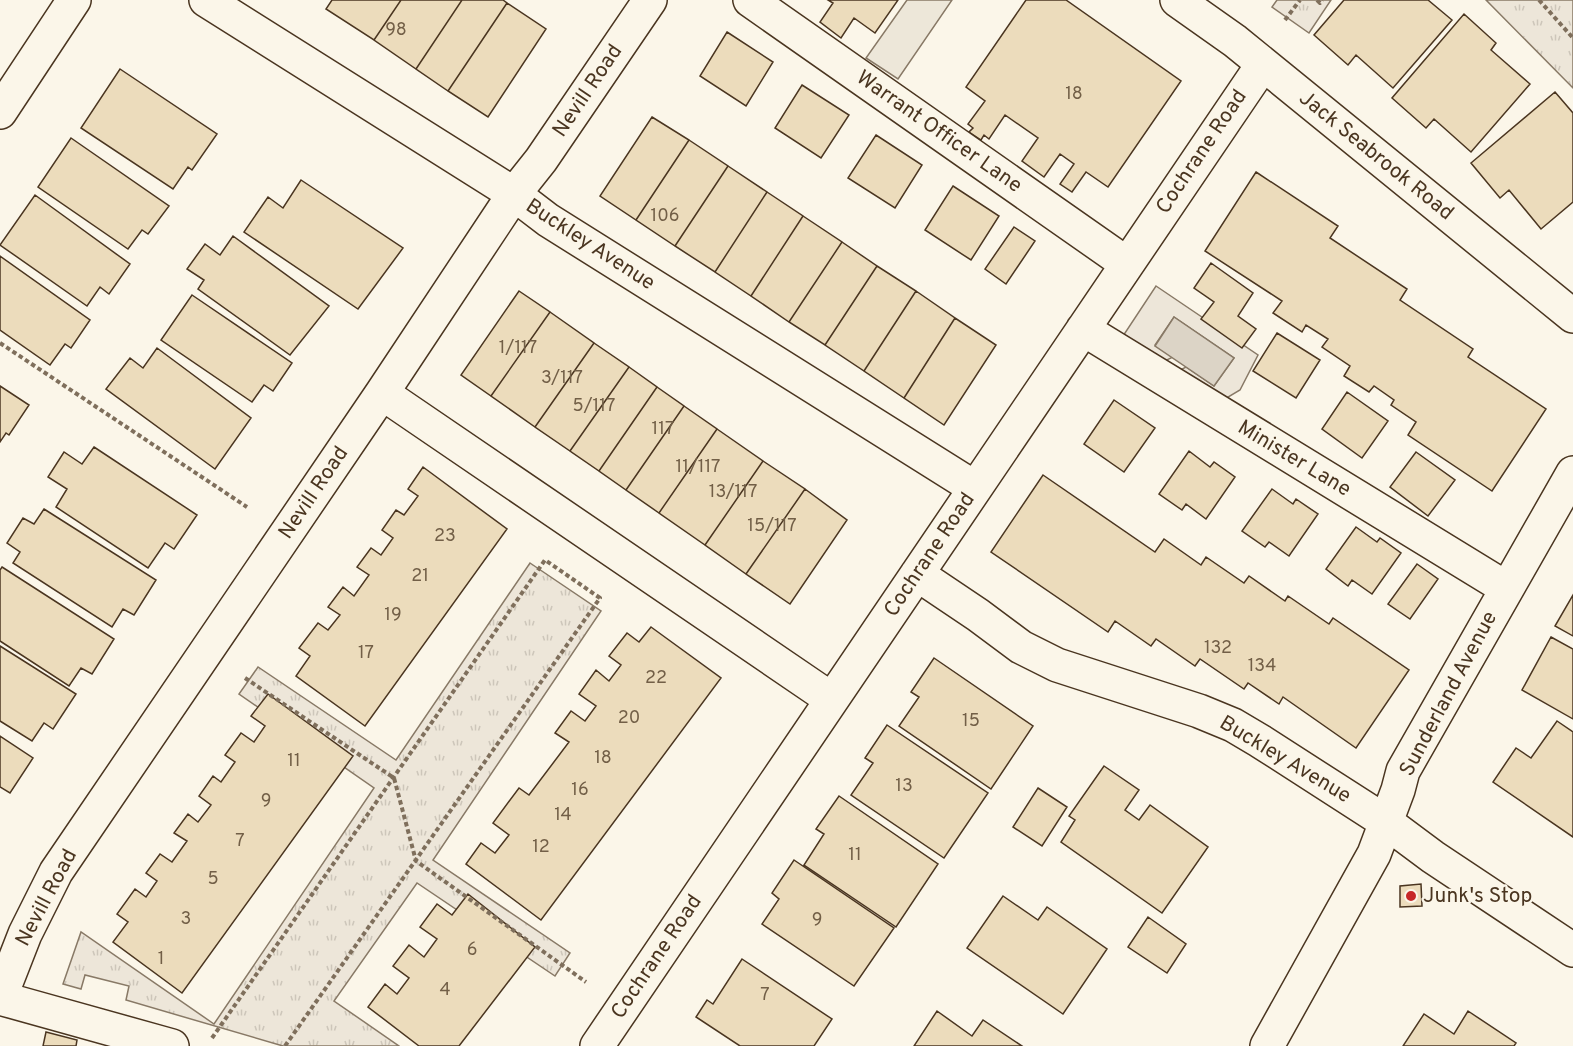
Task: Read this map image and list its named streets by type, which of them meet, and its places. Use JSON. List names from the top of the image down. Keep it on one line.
{"streets":{"street":["Nevill Road","Warrant Officer Lane","Cochrane Road","Jack Seabrook Road","Buckley Avenue","Minister Lane","Sunderland Avenue"]},"crossings":[["Nevill Road","Buckley Avenue"],["Warrant Officer Lane","Cochrane Road"],["Cochrane Road","Jack Seabrook Road"],["Cochrane Road","Buckley Avenue"],["Cochrane Road","Minister Lane"],["Buckley Avenue","Sunderland Avenue"],["Minister Lane","Sunderland Avenue"]],"places":["Junk's Stop"],"house_numbers":["98","18","106","1/117","3/117","5/117","117","11/117","13/117","15/117","23","21","19","132","17","134","22","20","15","18","11","13","16","9","14","7","12","11","5","3","9","6","1","4","7"]}
